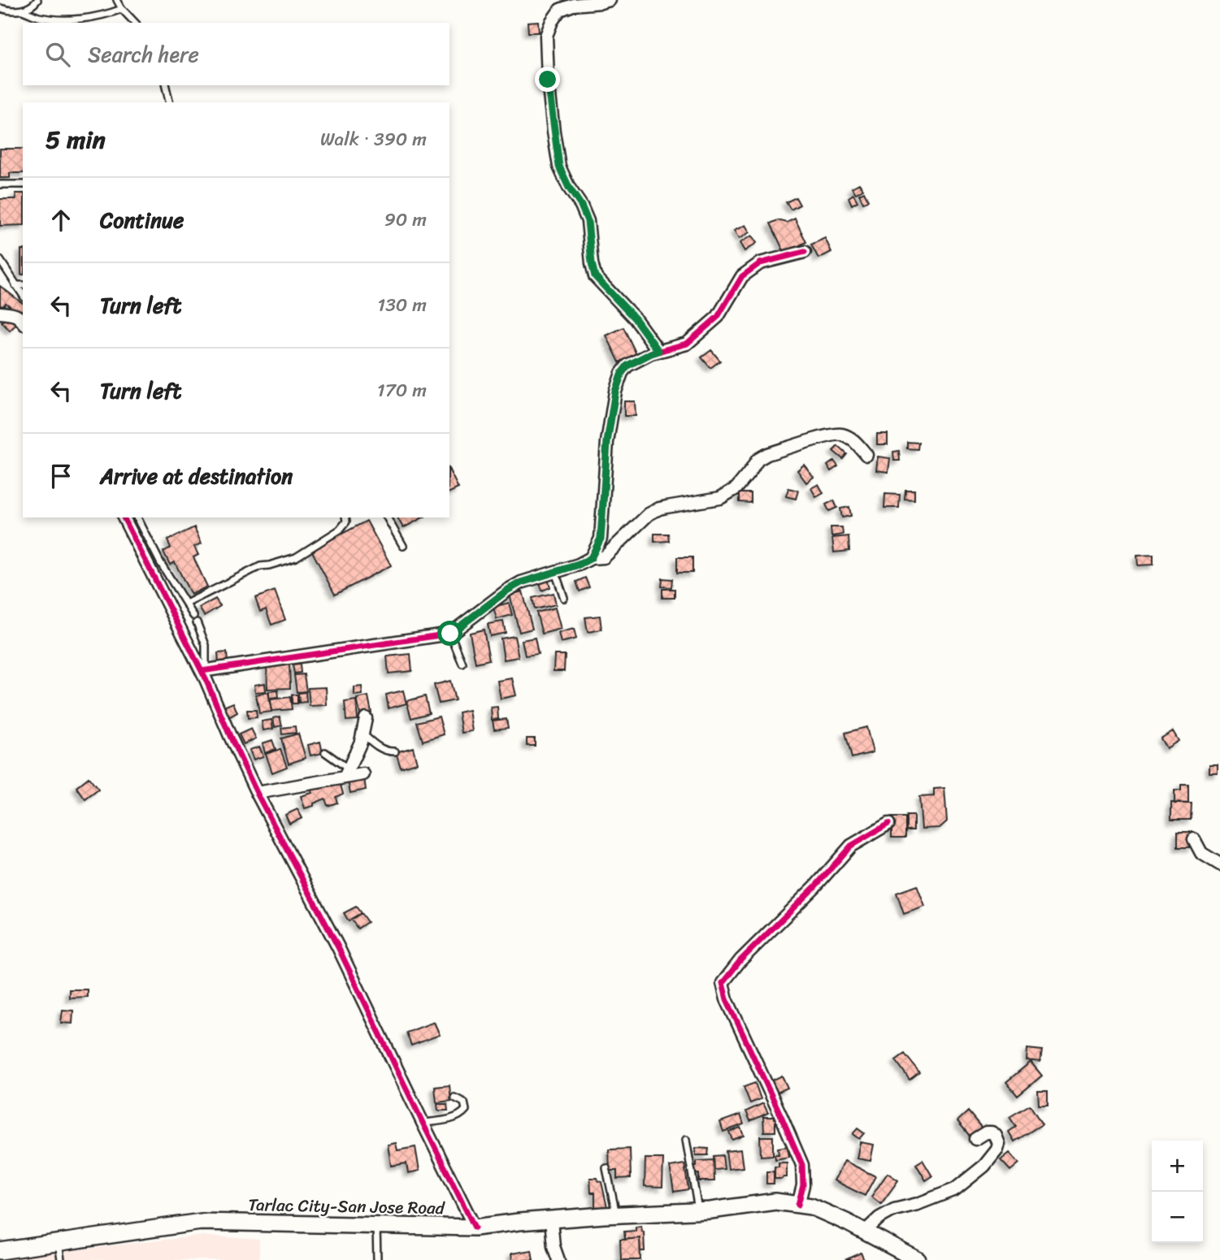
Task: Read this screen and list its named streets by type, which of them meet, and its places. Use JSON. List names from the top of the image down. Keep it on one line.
{"streets":{"main road":["Tarlac City-San Jose Road"]},"page":{"search":"Search here","heading":["5 min","Walk · 390 m"],"list":[["Continue","90 m"],["Turn left","130 m"],["Turn left","170 m"],"Arrive at destination"],"map_buttons":["+","−"]}}
